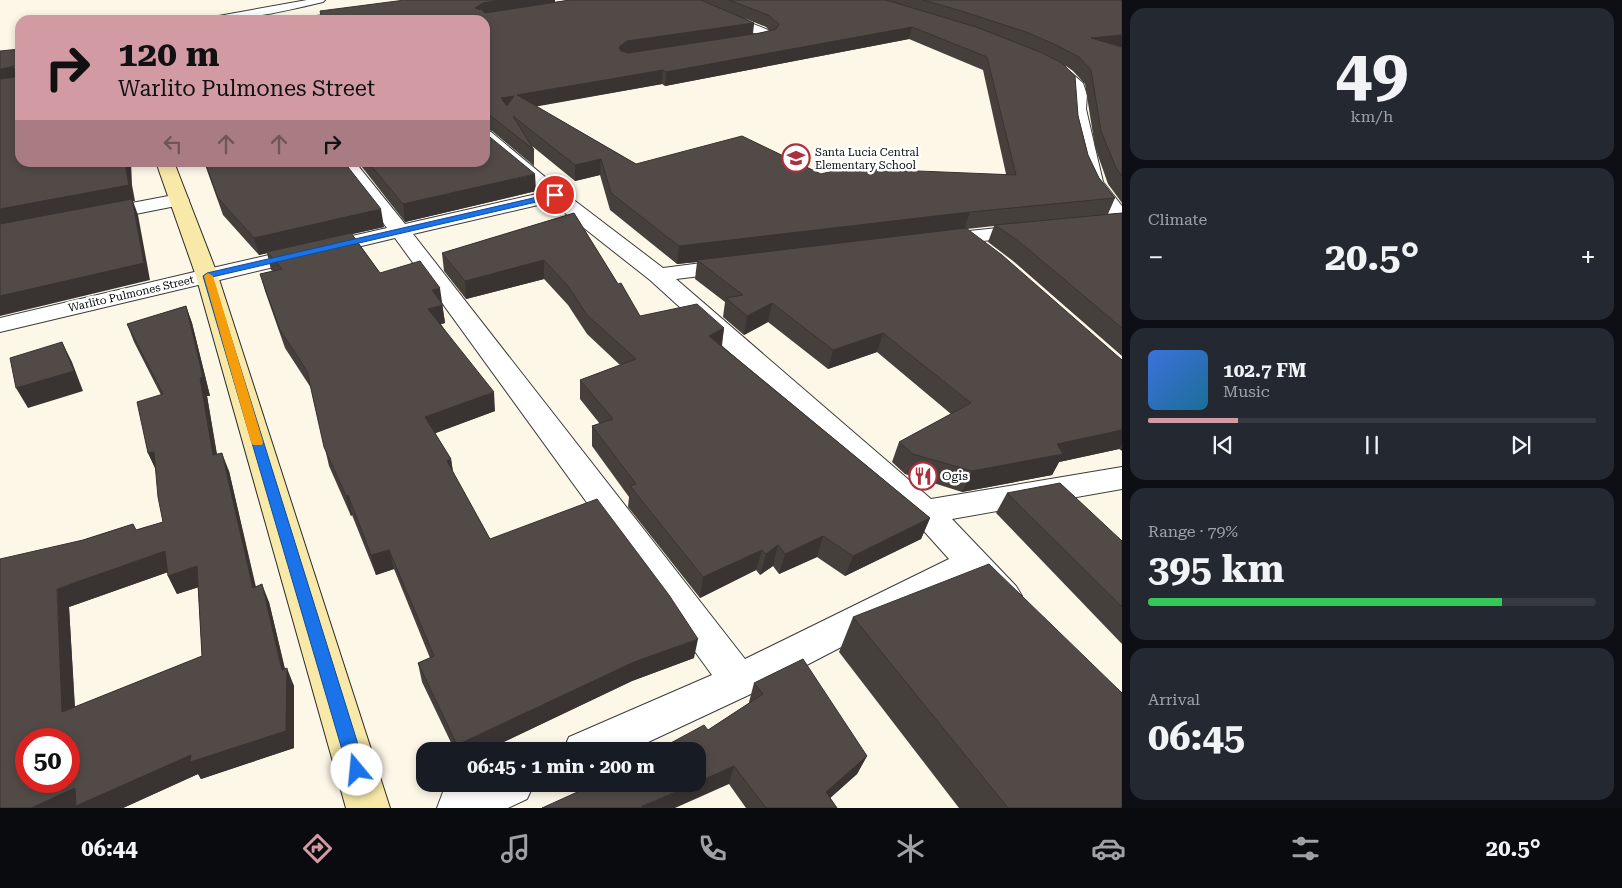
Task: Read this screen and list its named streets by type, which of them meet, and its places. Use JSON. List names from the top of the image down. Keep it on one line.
{"streets":{"street":["Warlito Pulmones Street"]},"places":{"school or university":["Santa Lucia Central Elementary School"],"restaurant":["Ogis"]},"page":{"tile":[["49","km/h"],"Climate",["Range · 79%","395 km"],["Arrival","06:45"]],"turn":["120 m","Warlito Pulmones Street"],"heat":["−","20.5°","+"],"song":["102.7 FM","Music"],"limit":"50","trip":"06:45 · 1 min · 200 m","tabs":["06:44","20.5°"]}}
